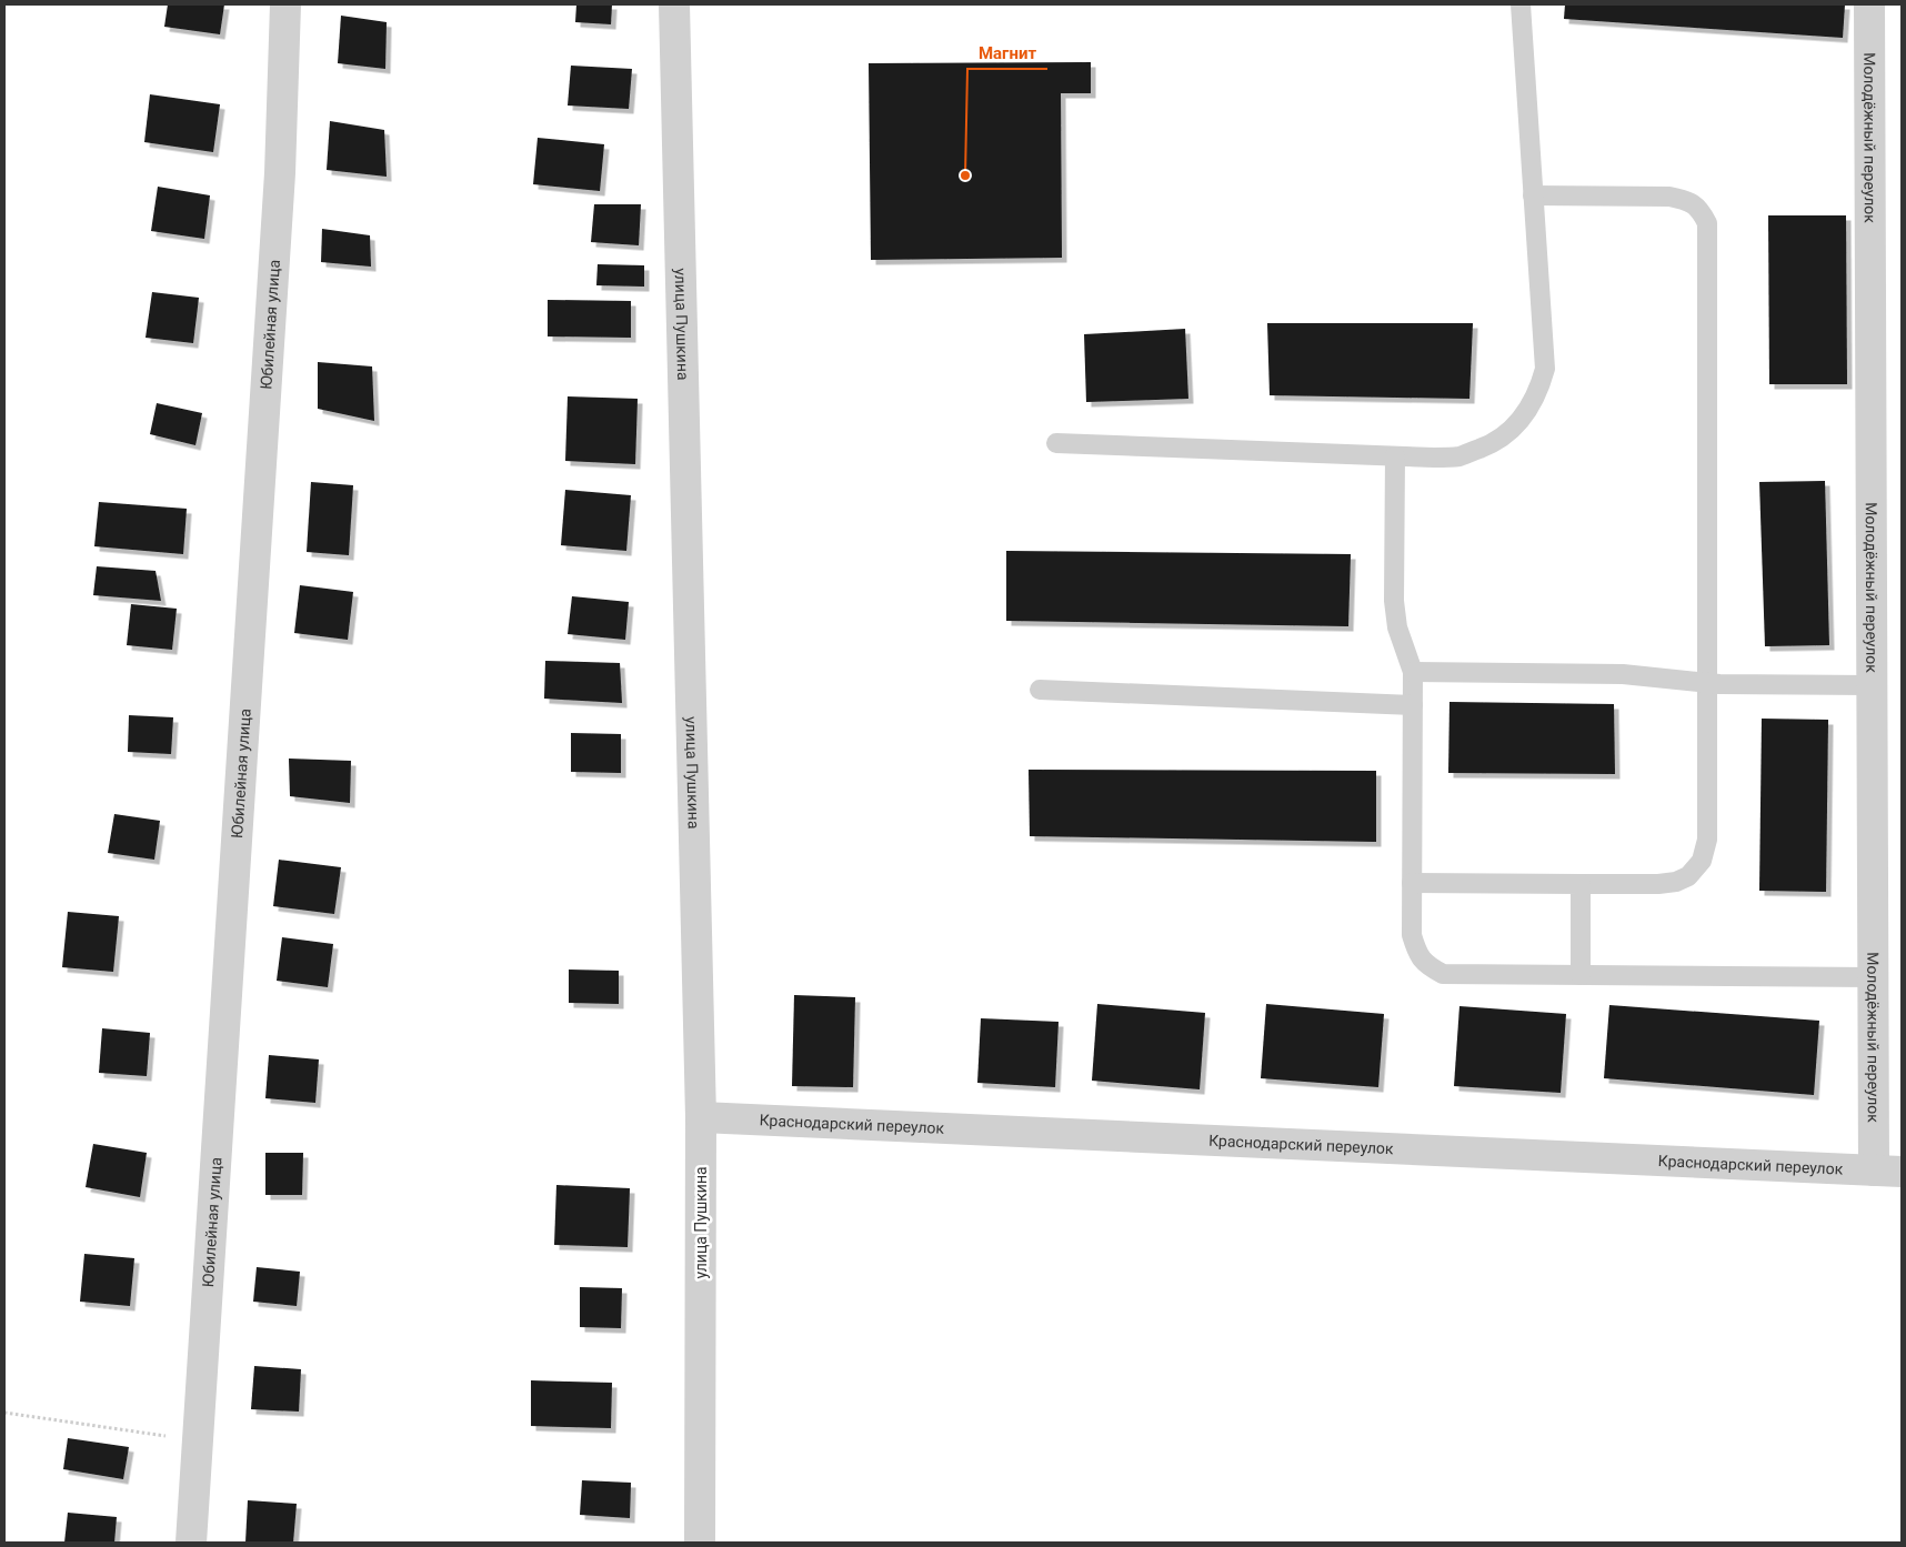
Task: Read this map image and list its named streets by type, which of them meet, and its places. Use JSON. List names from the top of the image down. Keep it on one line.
{"streets":{"street":["Молодёжный переулок","Юбилейная улица","улица Пушкина","Краснодарский переулок"]},"crossings":[["Молодёжный переулок","Краснодарский переулок"],["улица Пушкина","Краснодарский переулок"]],"places":["Магнит"]}
